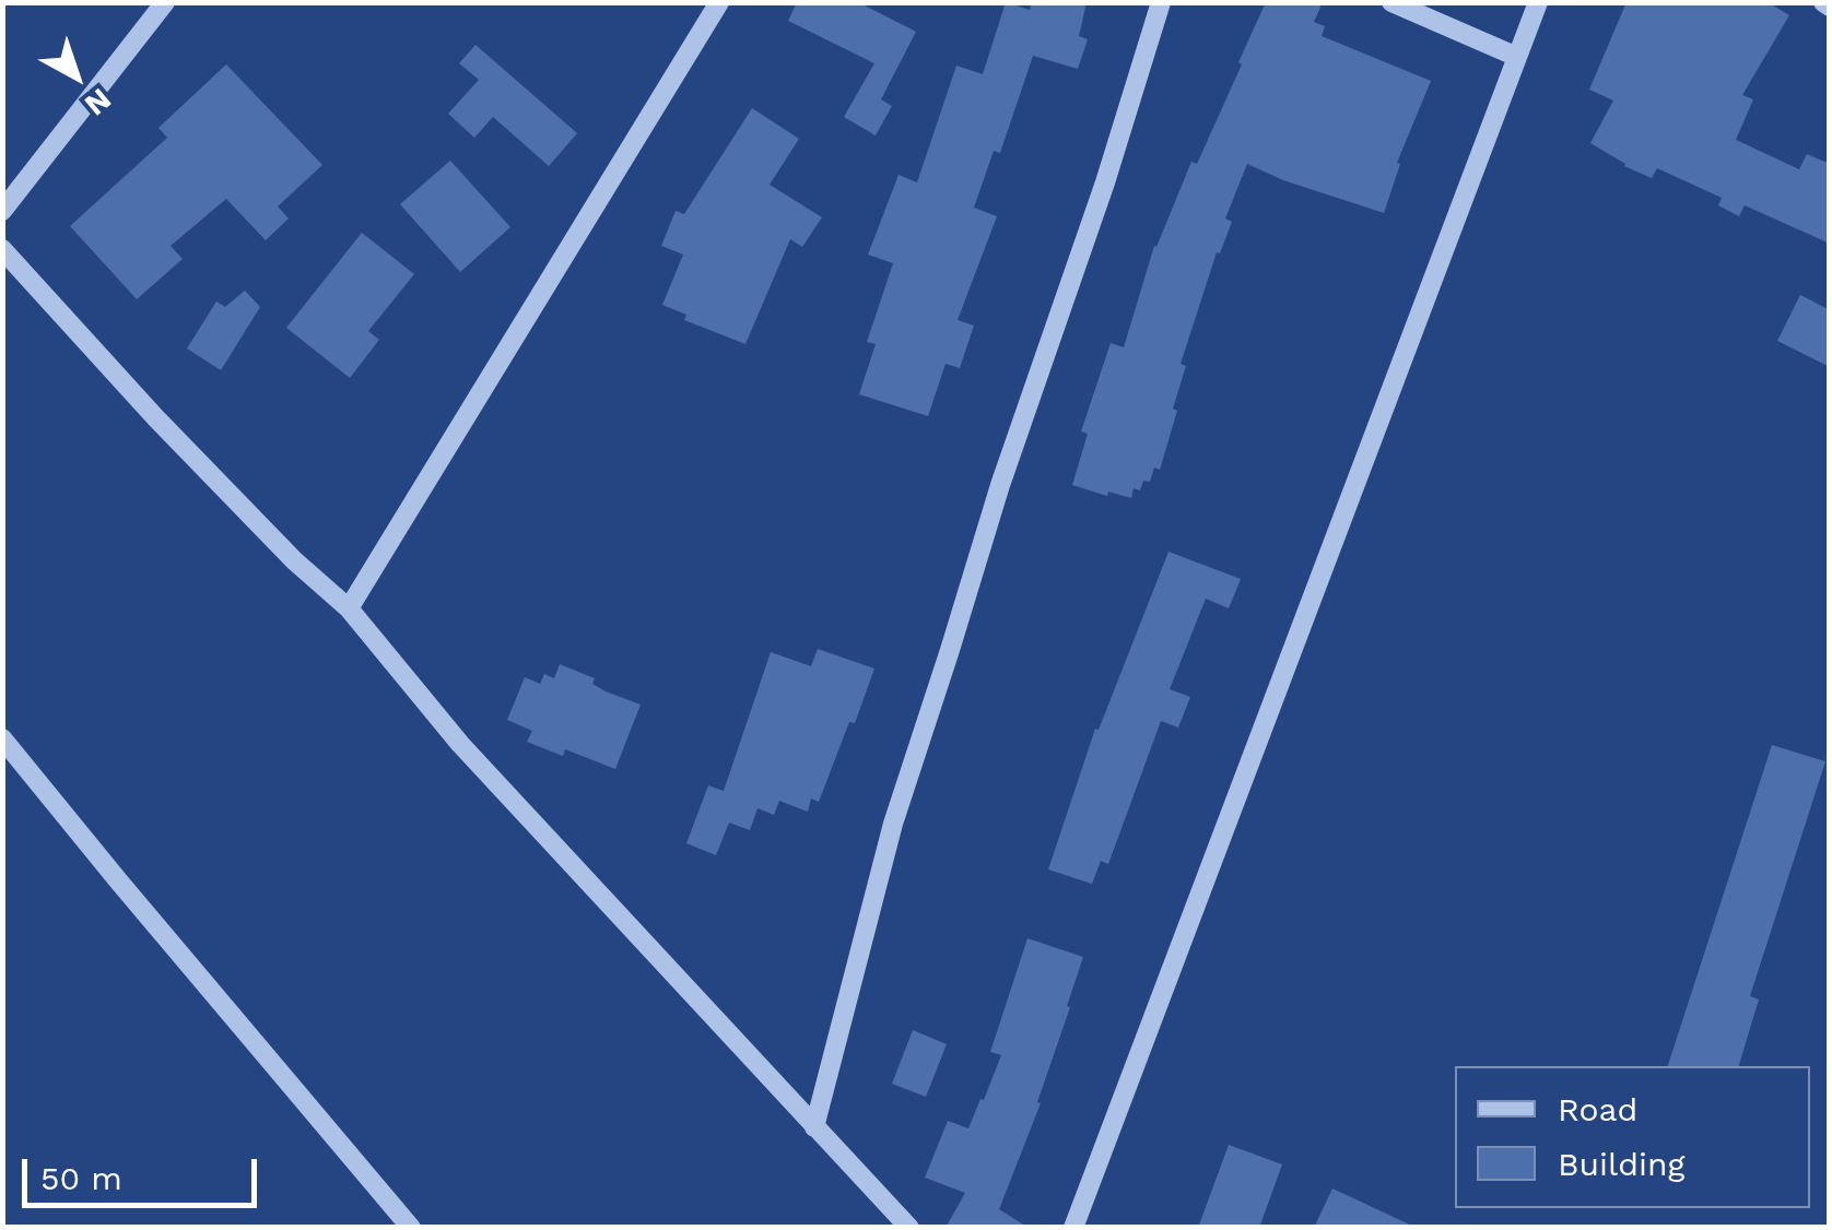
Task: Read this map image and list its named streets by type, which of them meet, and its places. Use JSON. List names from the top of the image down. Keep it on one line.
{"legend":["Road","Building"],"scale_bar":"50 m","north":"bottom right"}
